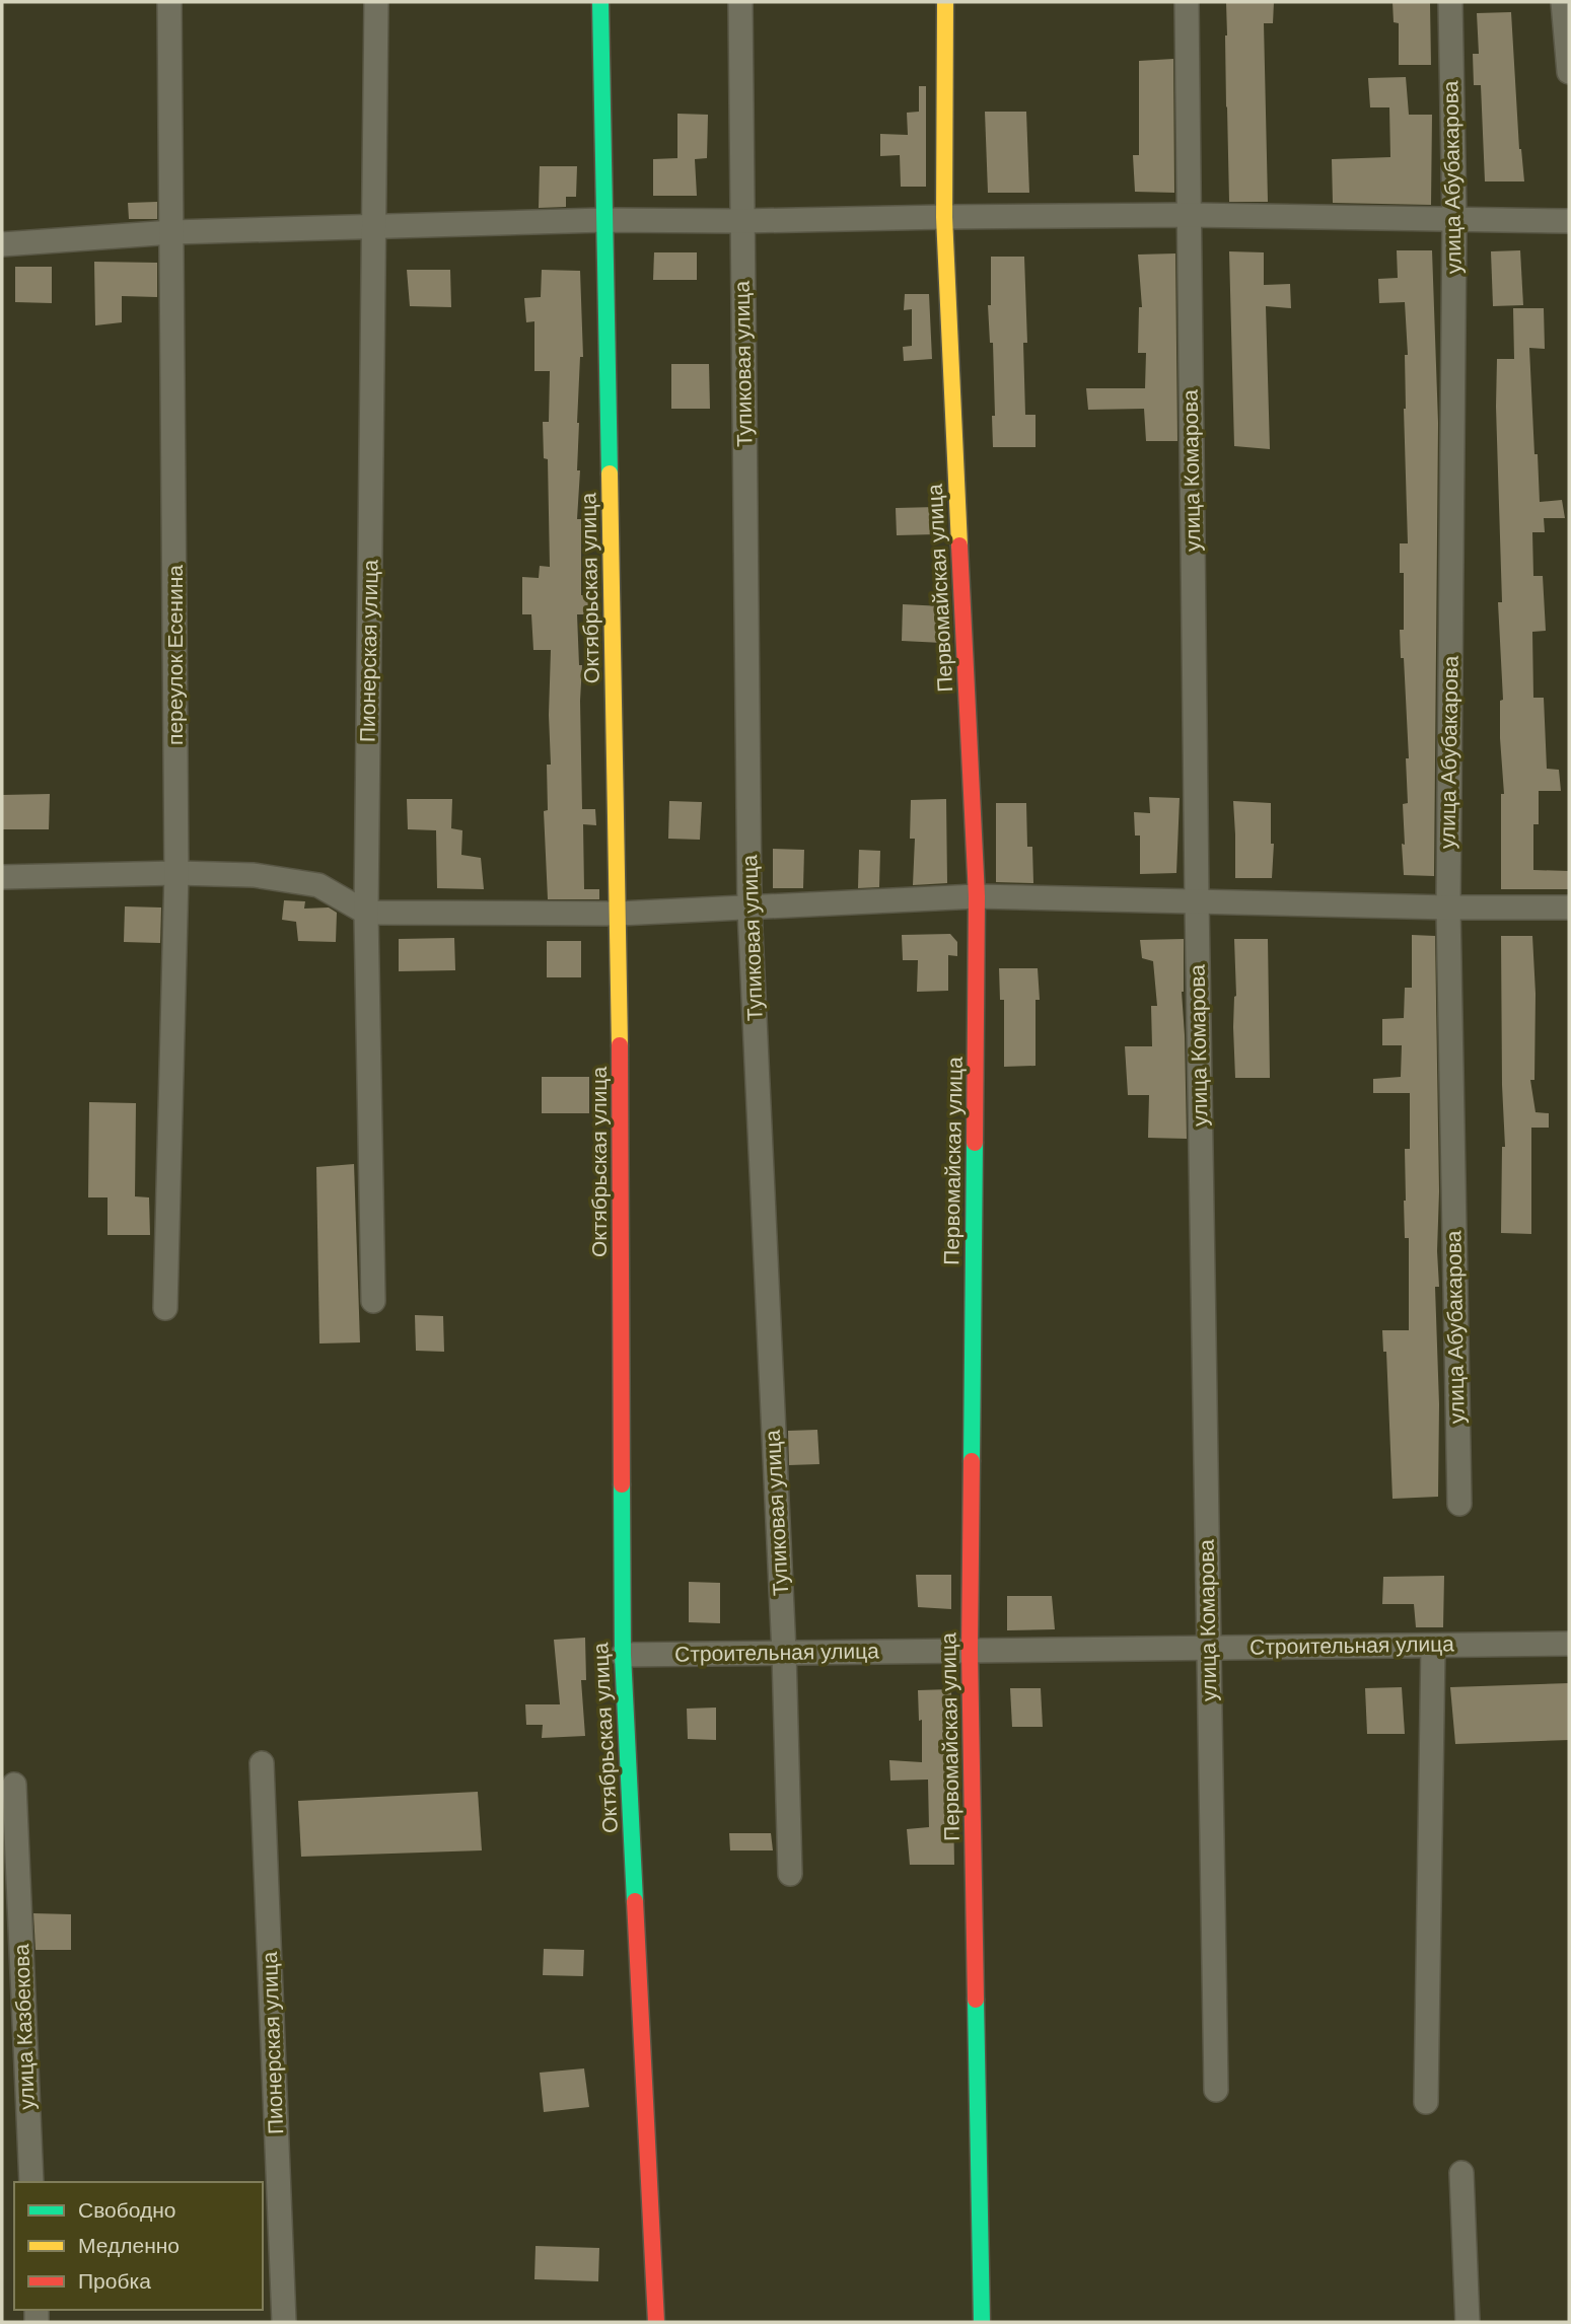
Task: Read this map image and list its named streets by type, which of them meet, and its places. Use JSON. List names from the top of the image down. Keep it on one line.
{"streets":{"street":["улица Абубакарова","Тупиковая улица","улица Комарова","Октябрьская улица","Первомайская улица","Пионерская улица","переулок Есенина","Строительная улица","улица Казбекова"]},"crossings":[["Тупиковая улица","Строительная улица"],["улица Комарова","Строительная улица"],["Октябрьская улица","Строительная улица"],["Первомайская улица","Строительная улица"]],"legend":["Свободно","Медленно","Пробка"]}
